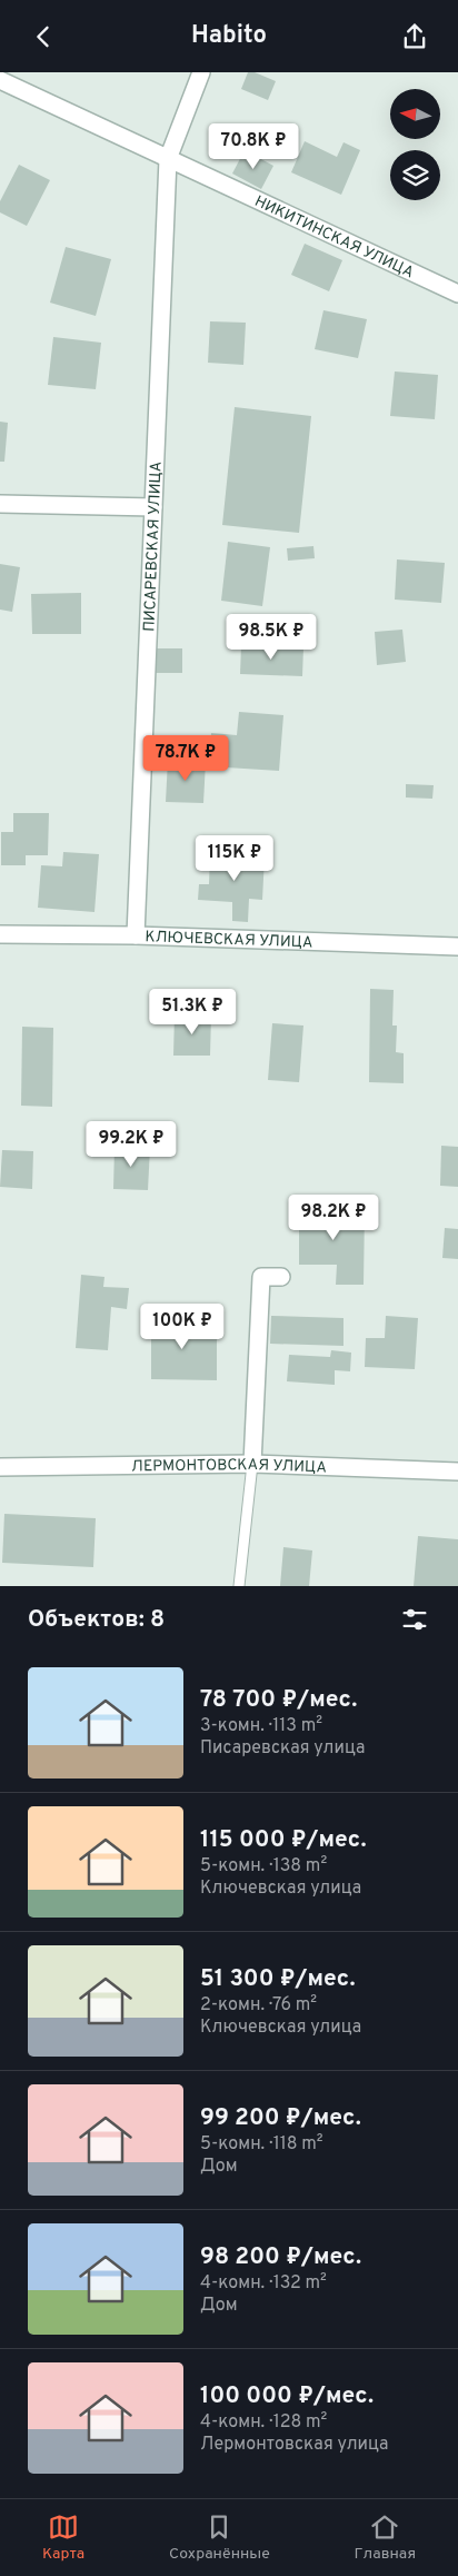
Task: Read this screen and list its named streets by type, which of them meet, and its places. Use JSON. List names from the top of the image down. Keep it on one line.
{"streets":{"street":["НИКИТИНСКАЯ УЛИЦА","ПИСАРЕВСКАЯ УЛИЦА","КЛЮЧЕВСКАЯ УЛИЦА","ЛЕРМОНТОВСКАЯ УЛИЦА"]},"crossings":[["НИКИТИНСКАЯ УЛИЦА","ПИСАРЕВСКАЯ УЛИЦА"],["ПИСАРЕВСКАЯ УЛИЦА","КЛЮЧЕВСКАЯ УЛИЦА"]],"north":"left","page":{"header":"Habito","price":["70.8K ₽","98.5K ₽","78.7K ₽","115K ₽","51.3K ₽","99.2K ₽","98.2K ₽","100K ₽"],"heading":"Объектов: 8","list":[{"name":"78 700 ₽/мес.","note":"3-комн. · 113 m² · Писаревская улица"},{"name":"115 000 ₽/мес.","note":"5-комн. · 138 m² · Ключевская улица"},{"name":"51 300 ₽/мес.","note":"2-комн. · 76 m² · Ключевская улица"},{"name":"99 200 ₽/мес.","note":"5-комн. · 118 m² · Дом"},{"name":"98 200 ₽/мес.","note":"4-комн. · 132 m² · Дом"},{"name":"100 000 ₽/мес.","note":"4-комн. · 128 m² · Лермонтовская улица"}],"tabs":["Карта","Сохранённые","Главная"]}}
